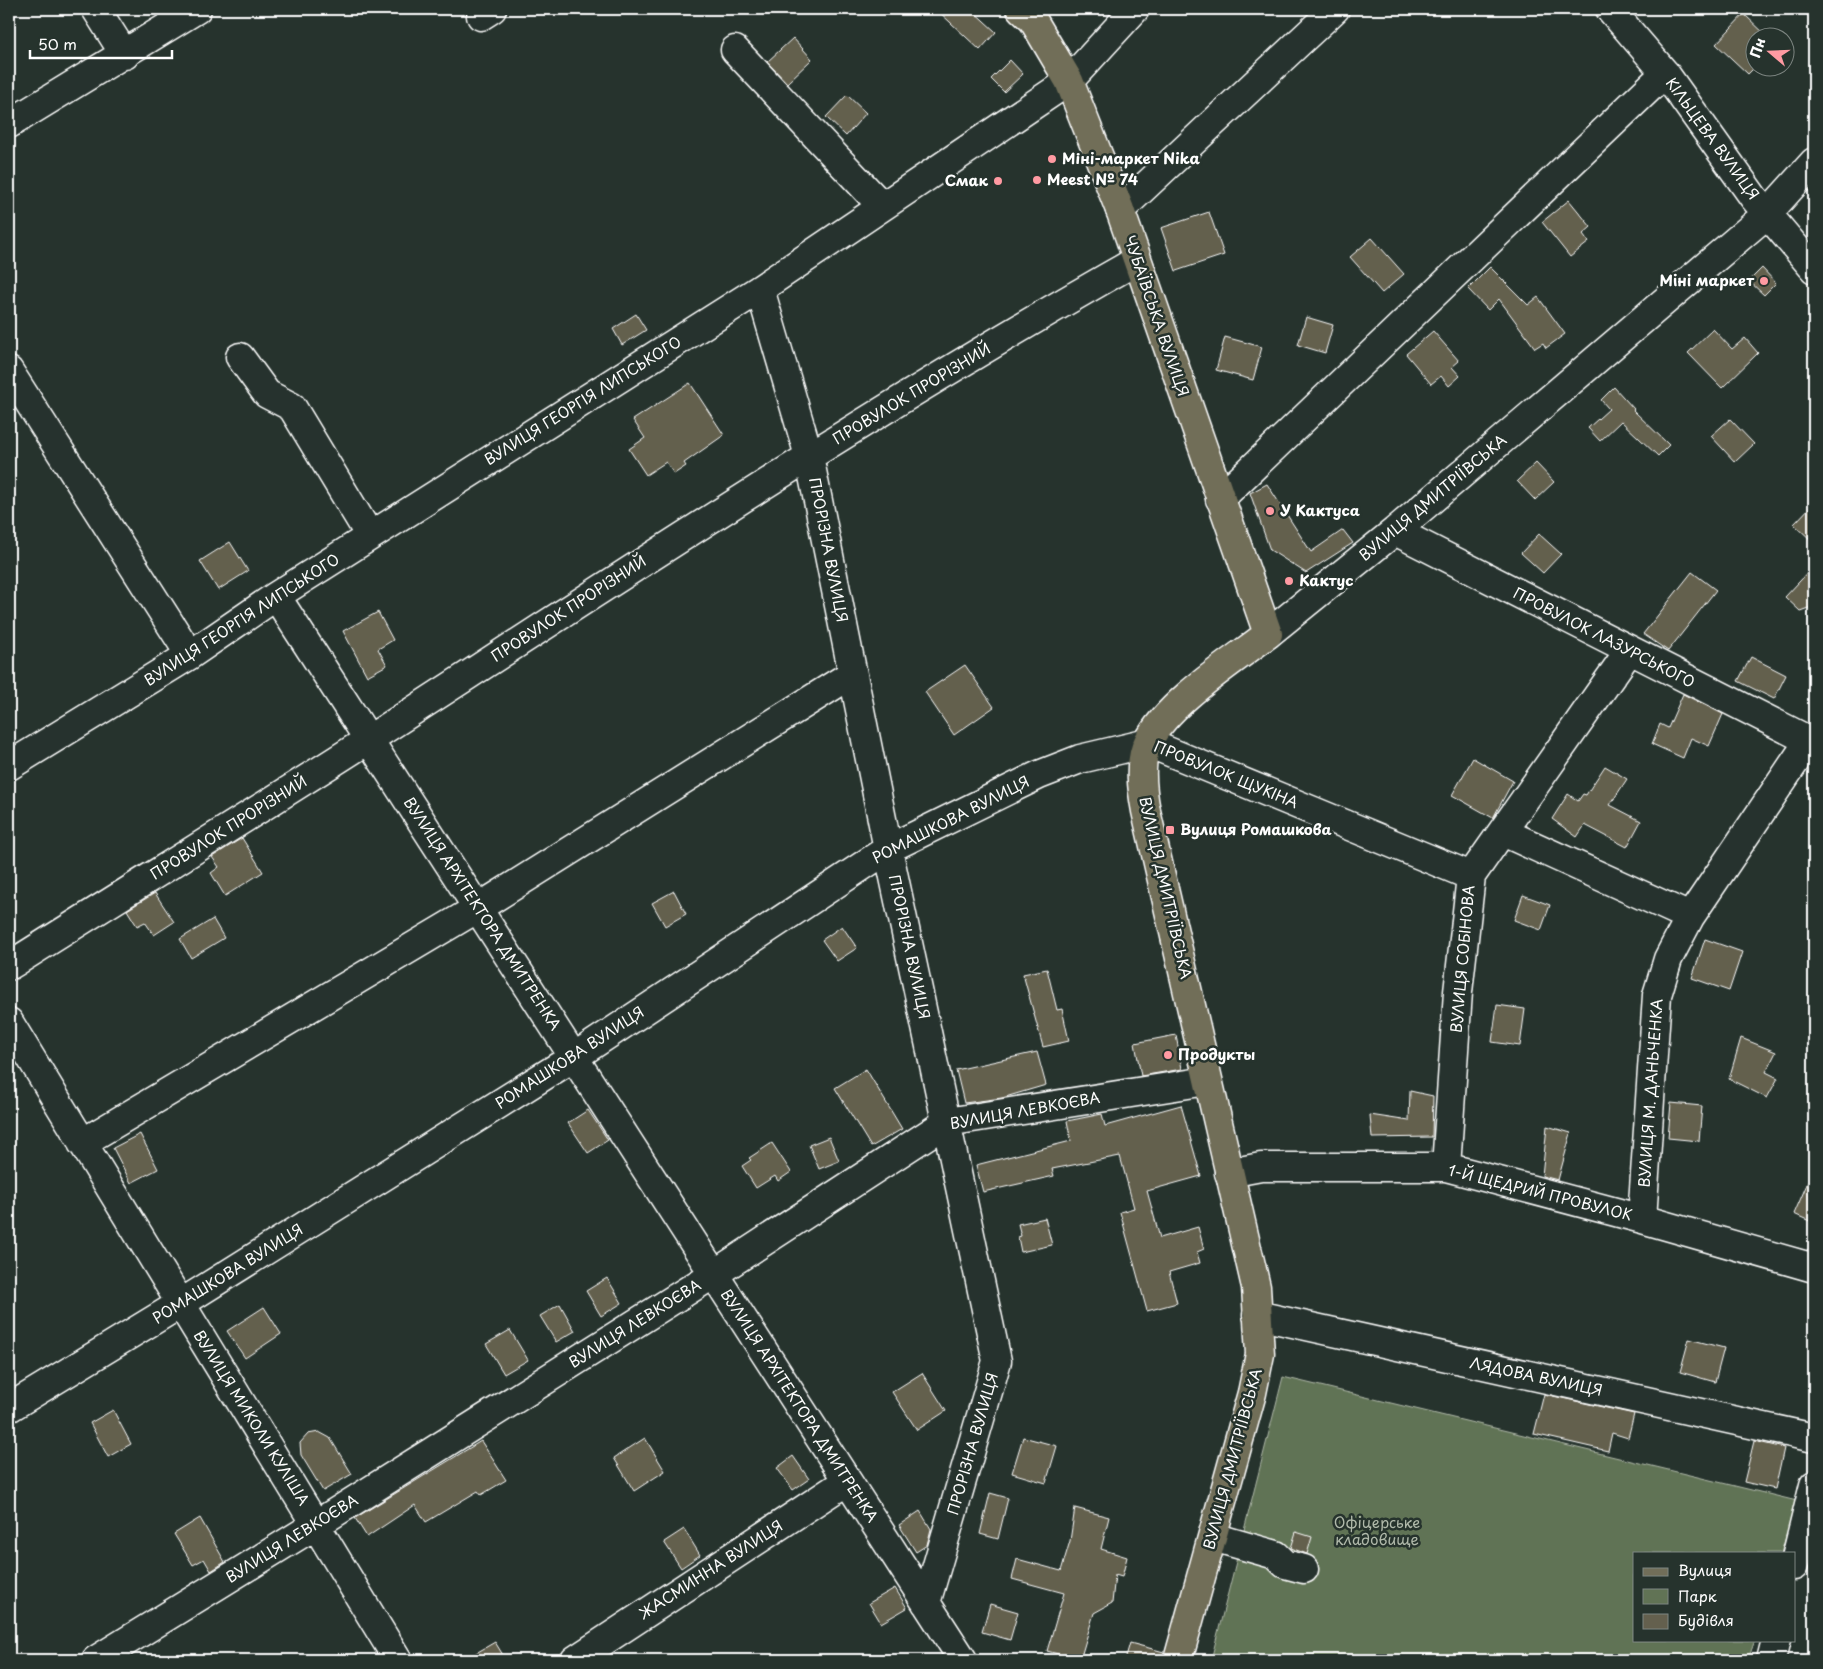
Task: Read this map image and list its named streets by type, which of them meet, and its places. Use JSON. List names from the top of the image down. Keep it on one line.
{"streets":{"main road":["ЧУБАЇВСЬКА ВУЛИЦЯ","ВУЛИЦЯ ДМИТРІЇВСЬКА"],"street":["КІЛЬЦЕВА ВУЛИЦЯ","ПРОВУЛОК ПРОРІЗНИЙ","ВУЛИЦЯ ГЕОРГІЯ ЛИПСЬКОГО","ПРОРІЗНА ВУЛИЦЯ","ПРОВУЛОК ЛАЗУРСЬКОГО","ПРОВУЛОК ЩУКІНА","РОМАШКОВА ВУЛИЦЯ","ВУЛИЦЯ АРХІТЕКТОРА ДМИТРЕНКА","ВУЛИЦЯ СОБІНОВА","ВУЛИЦЯ М. ДАНЬЧЕНКА","ВУЛИЦЯ ЛЕВКОЄВА","1-Й ЩЕДРИЙ ПРОВУЛОК","ЛЯДОВА ВУЛИЦЯ","ВУЛИЦЯ МИКОЛИ КУЛІША","ЖАСМИННА ВУЛИЦЯ"]},"crossings":[["КІЛЬЦЕВА ВУЛИЦЯ","ВУЛИЦЯ ДМИТРІЇВСЬКА"],["ЧУБАЇВСЬКА ВУЛИЦЯ","ПРОВУЛОК ПРОРІЗНИЙ"],["ЧУБАЇВСЬКА ВУЛИЦЯ","ВУЛИЦЯ ГЕОРГІЯ ЛИПСЬКОГО"],["ЧУБАЇВСЬКА ВУЛИЦЯ","ВУЛИЦЯ ДМИТРІЇВСЬКА"],["ПРОВУЛОК ПРОРІЗНИЙ","ПРОРІЗНА ВУЛИЦЯ"],["ПРОВУЛОК ПРОРІЗНИЙ","ВУЛИЦЯ АРХІТЕКТОРА ДМИТРЕНКА"],["ВУЛИЦЯ ГЕОРГІЯ ЛИПСЬКОГО","ПРОРІЗНА ВУЛИЦЯ"],["ВУЛИЦЯ ГЕОРГІЯ ЛИПСЬКОГО","ВУЛИЦЯ АРХІТЕКТОРА ДМИТРЕНКА"],["ВУЛИЦЯ ДМИТРІЇВСЬКА","ПРОВУЛОК ЛАЗУРСЬКОГО"],["ВУЛИЦЯ ДМИТРІЇВСЬКА","ПРОВУЛОК ЩУКІНА"],["ВУЛИЦЯ ДМИТРІЇВСЬКА","РОМАШКОВА ВУЛИЦЯ"],["ВУЛИЦЯ ДМИТРІЇВСЬКА","ВУЛИЦЯ ЛЕВКОЄВА"],["ВУЛИЦЯ ДМИТРІЇВСЬКА","1-Й ЩЕДРИЙ ПРОВУЛОК"],["ВУЛИЦЯ ДМИТРІЇВСЬКА","ЛЯДОВА ВУЛИЦЯ"],["ПРОРІЗНА ВУЛИЦЯ","РОМАШКОВА ВУЛИЦЯ"],["ПРОРІЗНА ВУЛИЦЯ","ВУЛИЦЯ АРХІТЕКТОРА ДМИТРЕНКА"],["ПРОРІЗНА ВУЛИЦЯ","ВУЛИЦЯ ЛЕВКОЄВА"],["ПРОВУЛОК ЛАЗУРСЬКОГО","ВУЛИЦЯ СОБІНОВА"],["ПРОВУЛОК ЛАЗУРСЬКОГО","ВУЛИЦЯ М. ДАНЬЧЕНКА"],["ПРОВУЛОК ЩУКІНА","РОМАШКОВА ВУЛИЦЯ"],["ПРОВУЛОК ЩУКІНА","ВУЛИЦЯ СОБІНОВА"],["РОМАШКОВА ВУЛИЦЯ","ВУЛИЦЯ АРХІТЕКТОРА ДМИТРЕНКА"],["РОМАШКОВА ВУЛИЦЯ","ВУЛИЦЯ МИКОЛИ КУЛІША"],["ВУЛИЦЯ АРХІТЕКТОРА ДМИТРЕНКА","ВУЛИЦЯ ЛЕВКОЄВА"],["ВУЛИЦЯ АРХІТЕКТОРА ДМИТРЕНКА","ЖАСМИННА ВУЛИЦЯ"],["ВУЛИЦЯ СОБІНОВА","1-Й ЩЕДРИЙ ПРОВУЛОК"],["ВУЛИЦЯ М. ДАНЬЧЕНКА","1-Й ЩЕДРИЙ ПРОВУЛОК"],["ВУЛИЦЯ ЛЕВКОЄВА","ВУЛИЦЯ МИКОЛИ КУЛІША"]],"parks":["Офіцерське кладовище"],"places":{"other":["Міні-маркет Nika","Meest № 74","Смак","Міні маркет","У Кактуса","Кактус","Продукты"],"transit":["Вулиця Ромашкова"]},"legend":["Вулиця","Парк","Будівля"],"scale_bar":"50 m","north":"left"}
